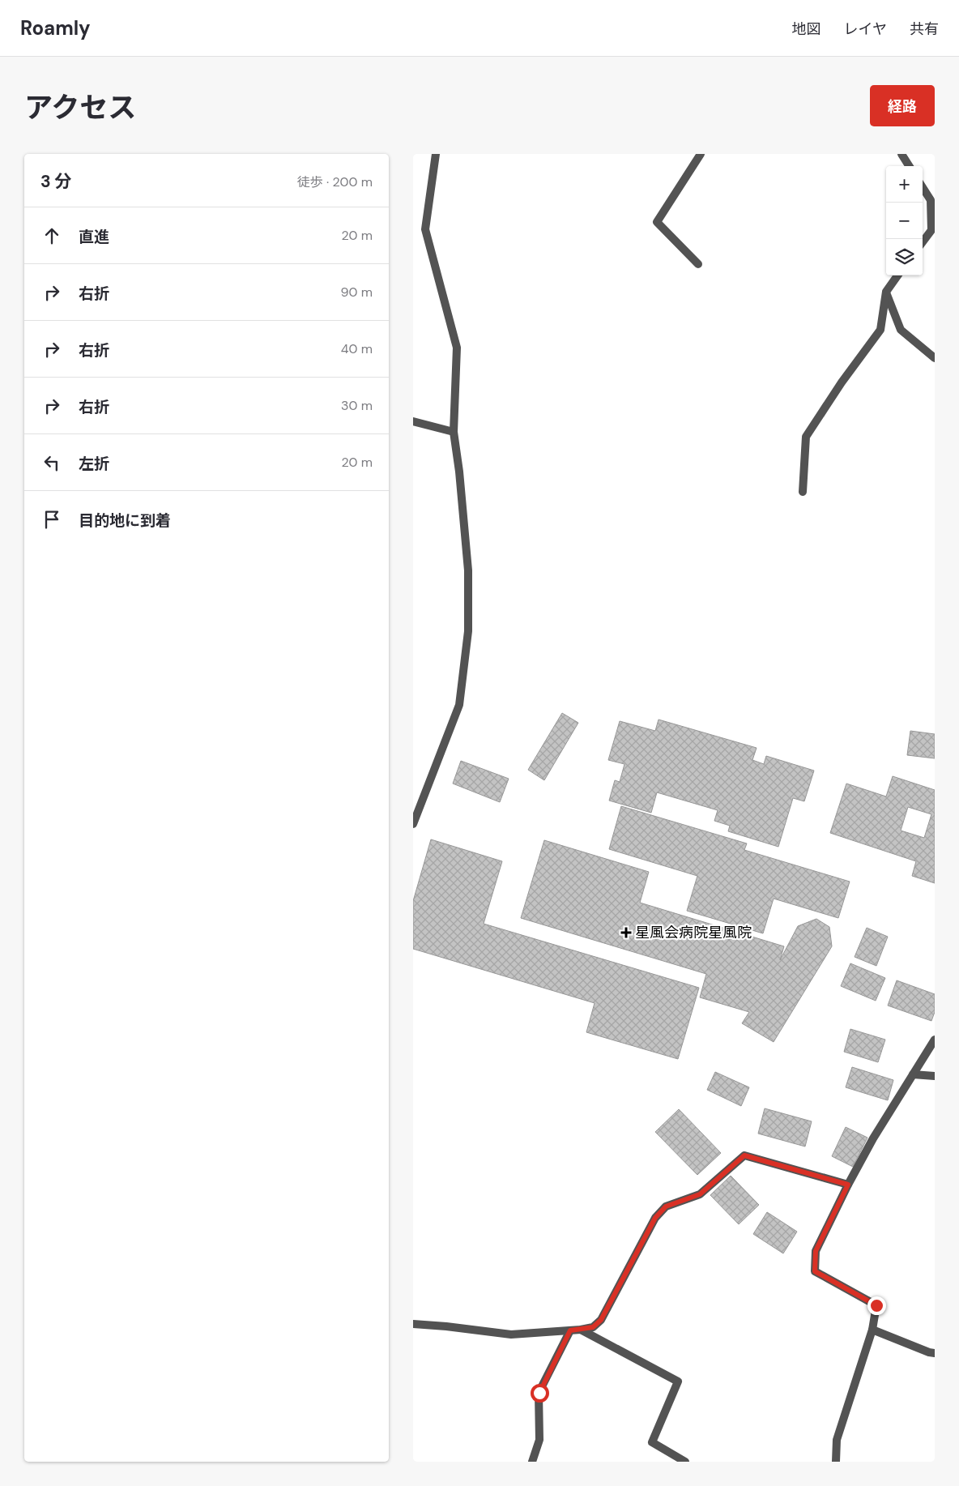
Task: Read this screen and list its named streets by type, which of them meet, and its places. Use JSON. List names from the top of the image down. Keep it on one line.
{"places":{"health":["星風会病院星風院"]},"page":{"header":"Roamly","nav":["地図","レイヤ","共有"],"title":"アクセス","buttons":"経路","heading":["3 分","徒歩 · 200 m"],"map_buttons":["+","−"],"list":[["直進","20 m"],["右折","90 m"],["右折","40 m"],["右折","30 m"],["左折","20 m"],"目的地に到着"]}}
